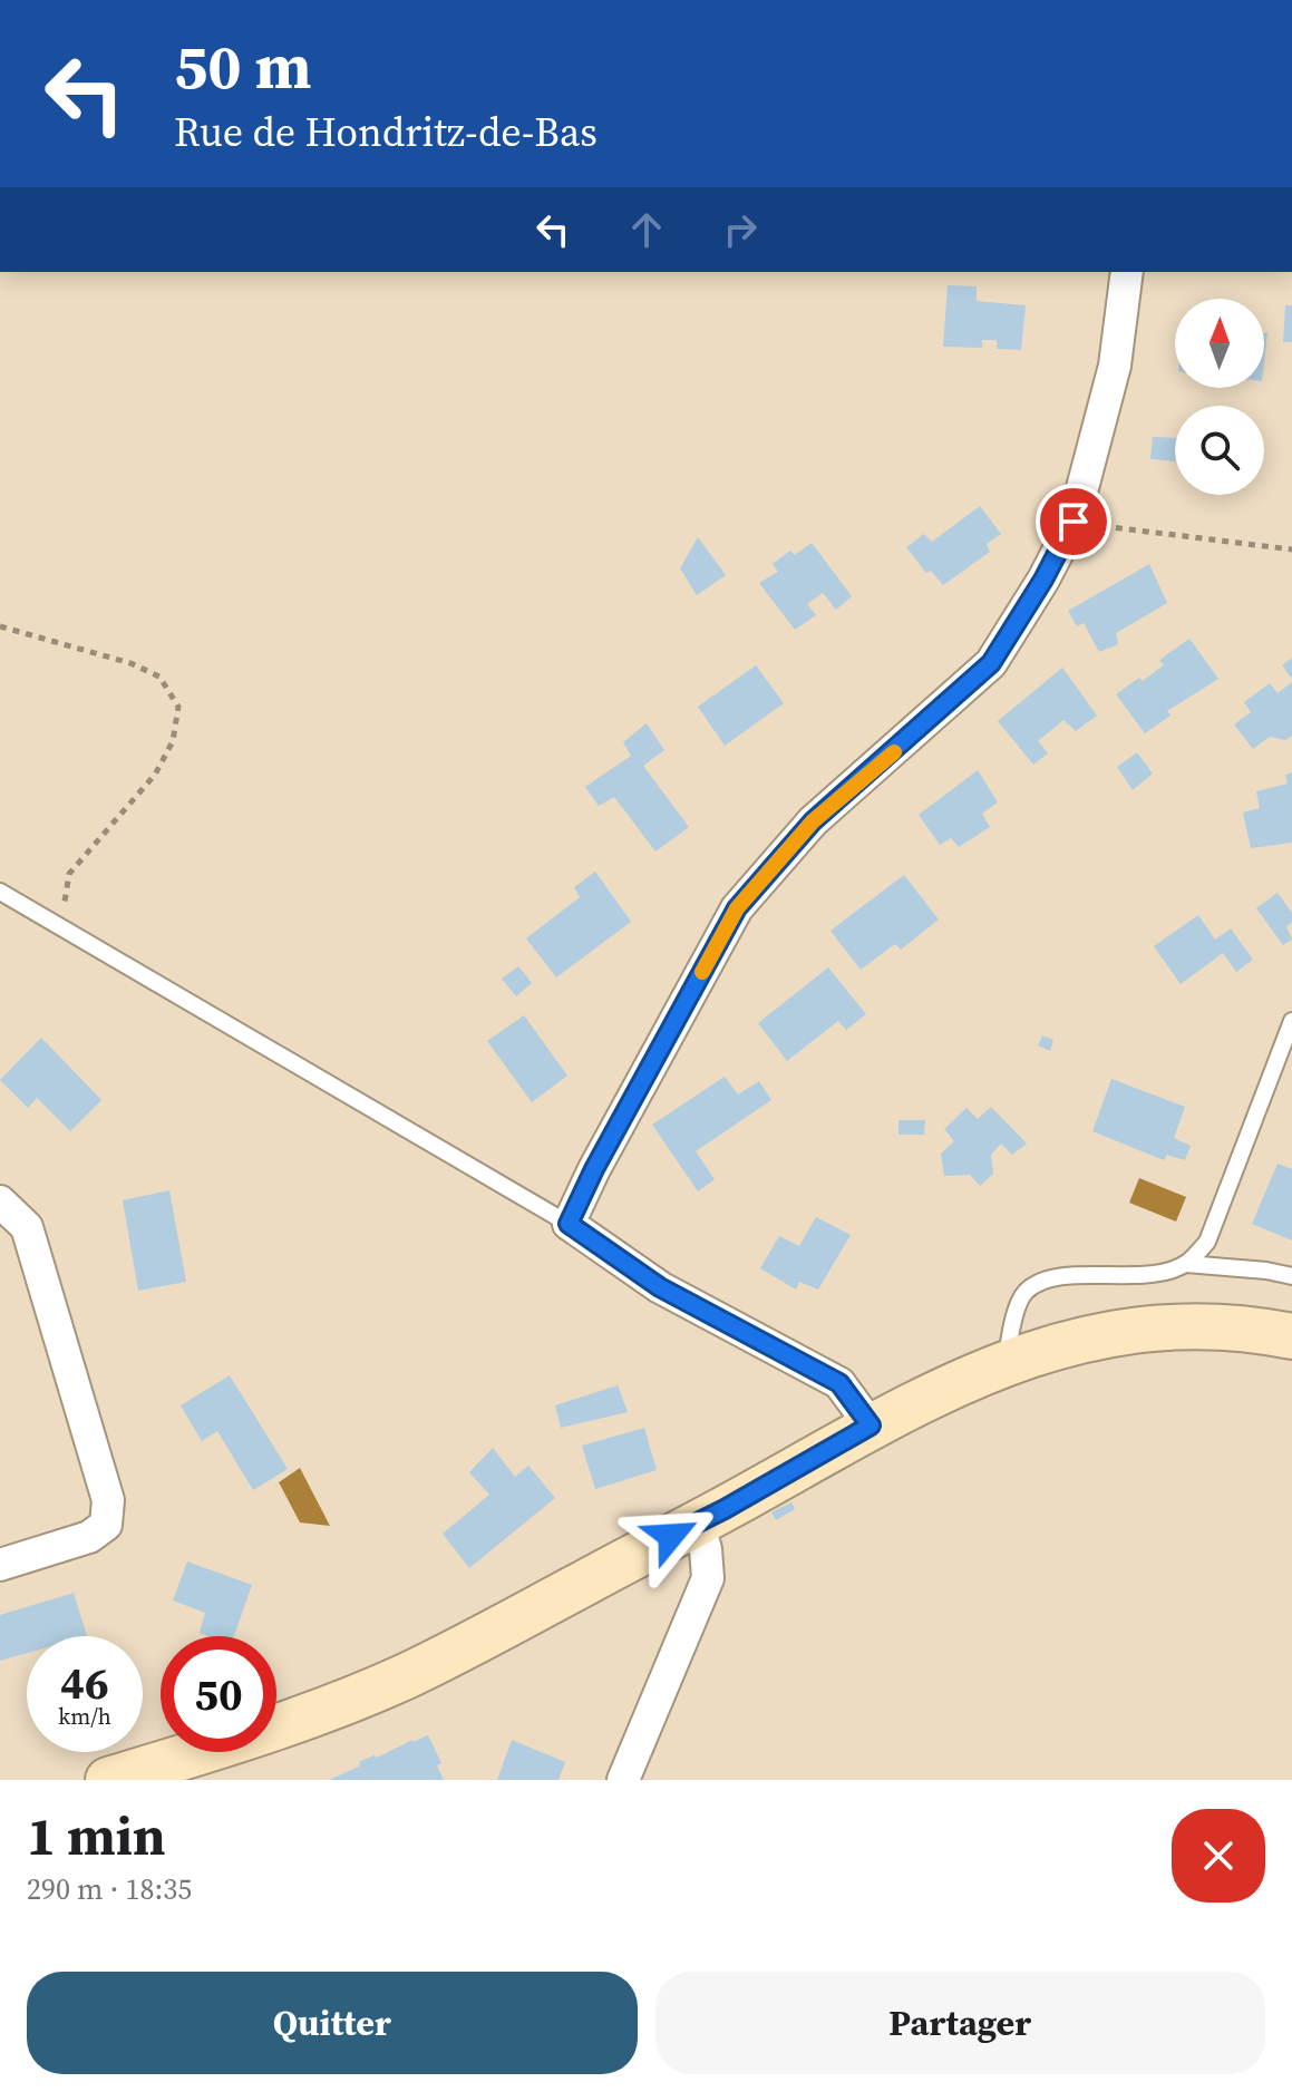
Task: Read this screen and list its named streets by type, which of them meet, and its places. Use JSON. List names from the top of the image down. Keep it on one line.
{"north":"top","page":{"turn":["50 m","Rue de Hondritz-de-Bas"],"speed":"46 km/h","limit":"50","heading":["1 min","290 m · 18:35"],"buttons":["Quitter","Partager"]}}
